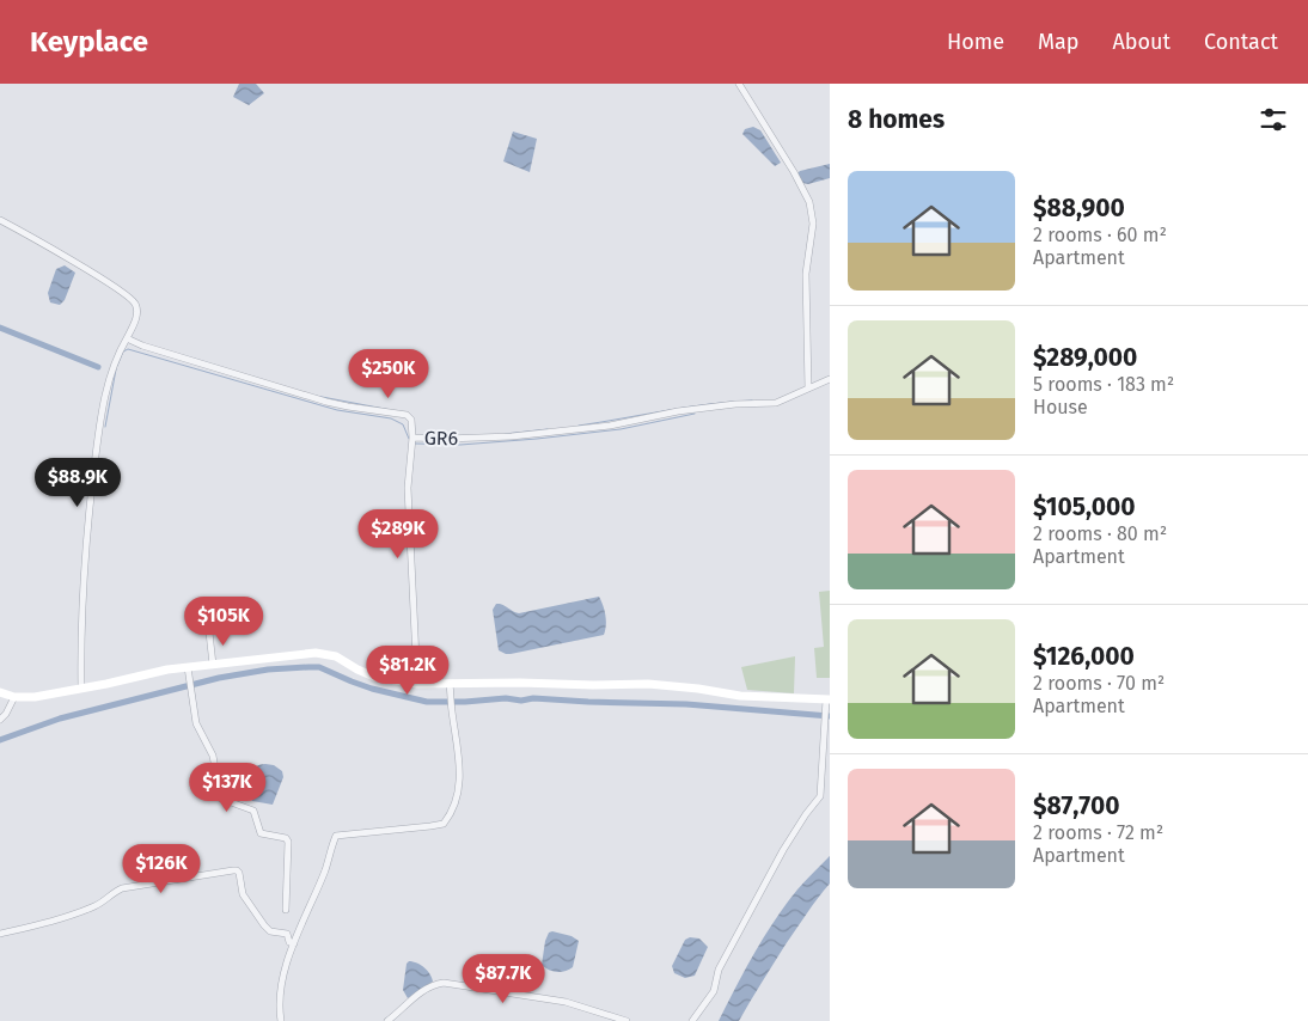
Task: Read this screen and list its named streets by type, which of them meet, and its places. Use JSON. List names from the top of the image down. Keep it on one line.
{"streets":{"street":["GR6"]},"page":{"header":"Keyplace","nav":["Home","Map","About","Contact"],"heading":"8 homes","list":[{"name":"$88,900","note":"2 rooms · 60 m² · Apartment"},{"name":"$289,000","note":"5 rooms · 183 m² · House"},{"name":"$105,000","note":"2 rooms · 80 m² · Apartment"},{"name":"$126,000","note":"2 rooms · 70 m² · Apartment"},{"name":"$87,700","note":"2 rooms · 72 m² · Apartment"}],"price":["$250K","$88.9K","$289K","$105K","$81.2K","$137K","$126K","$87.7K"]}}
